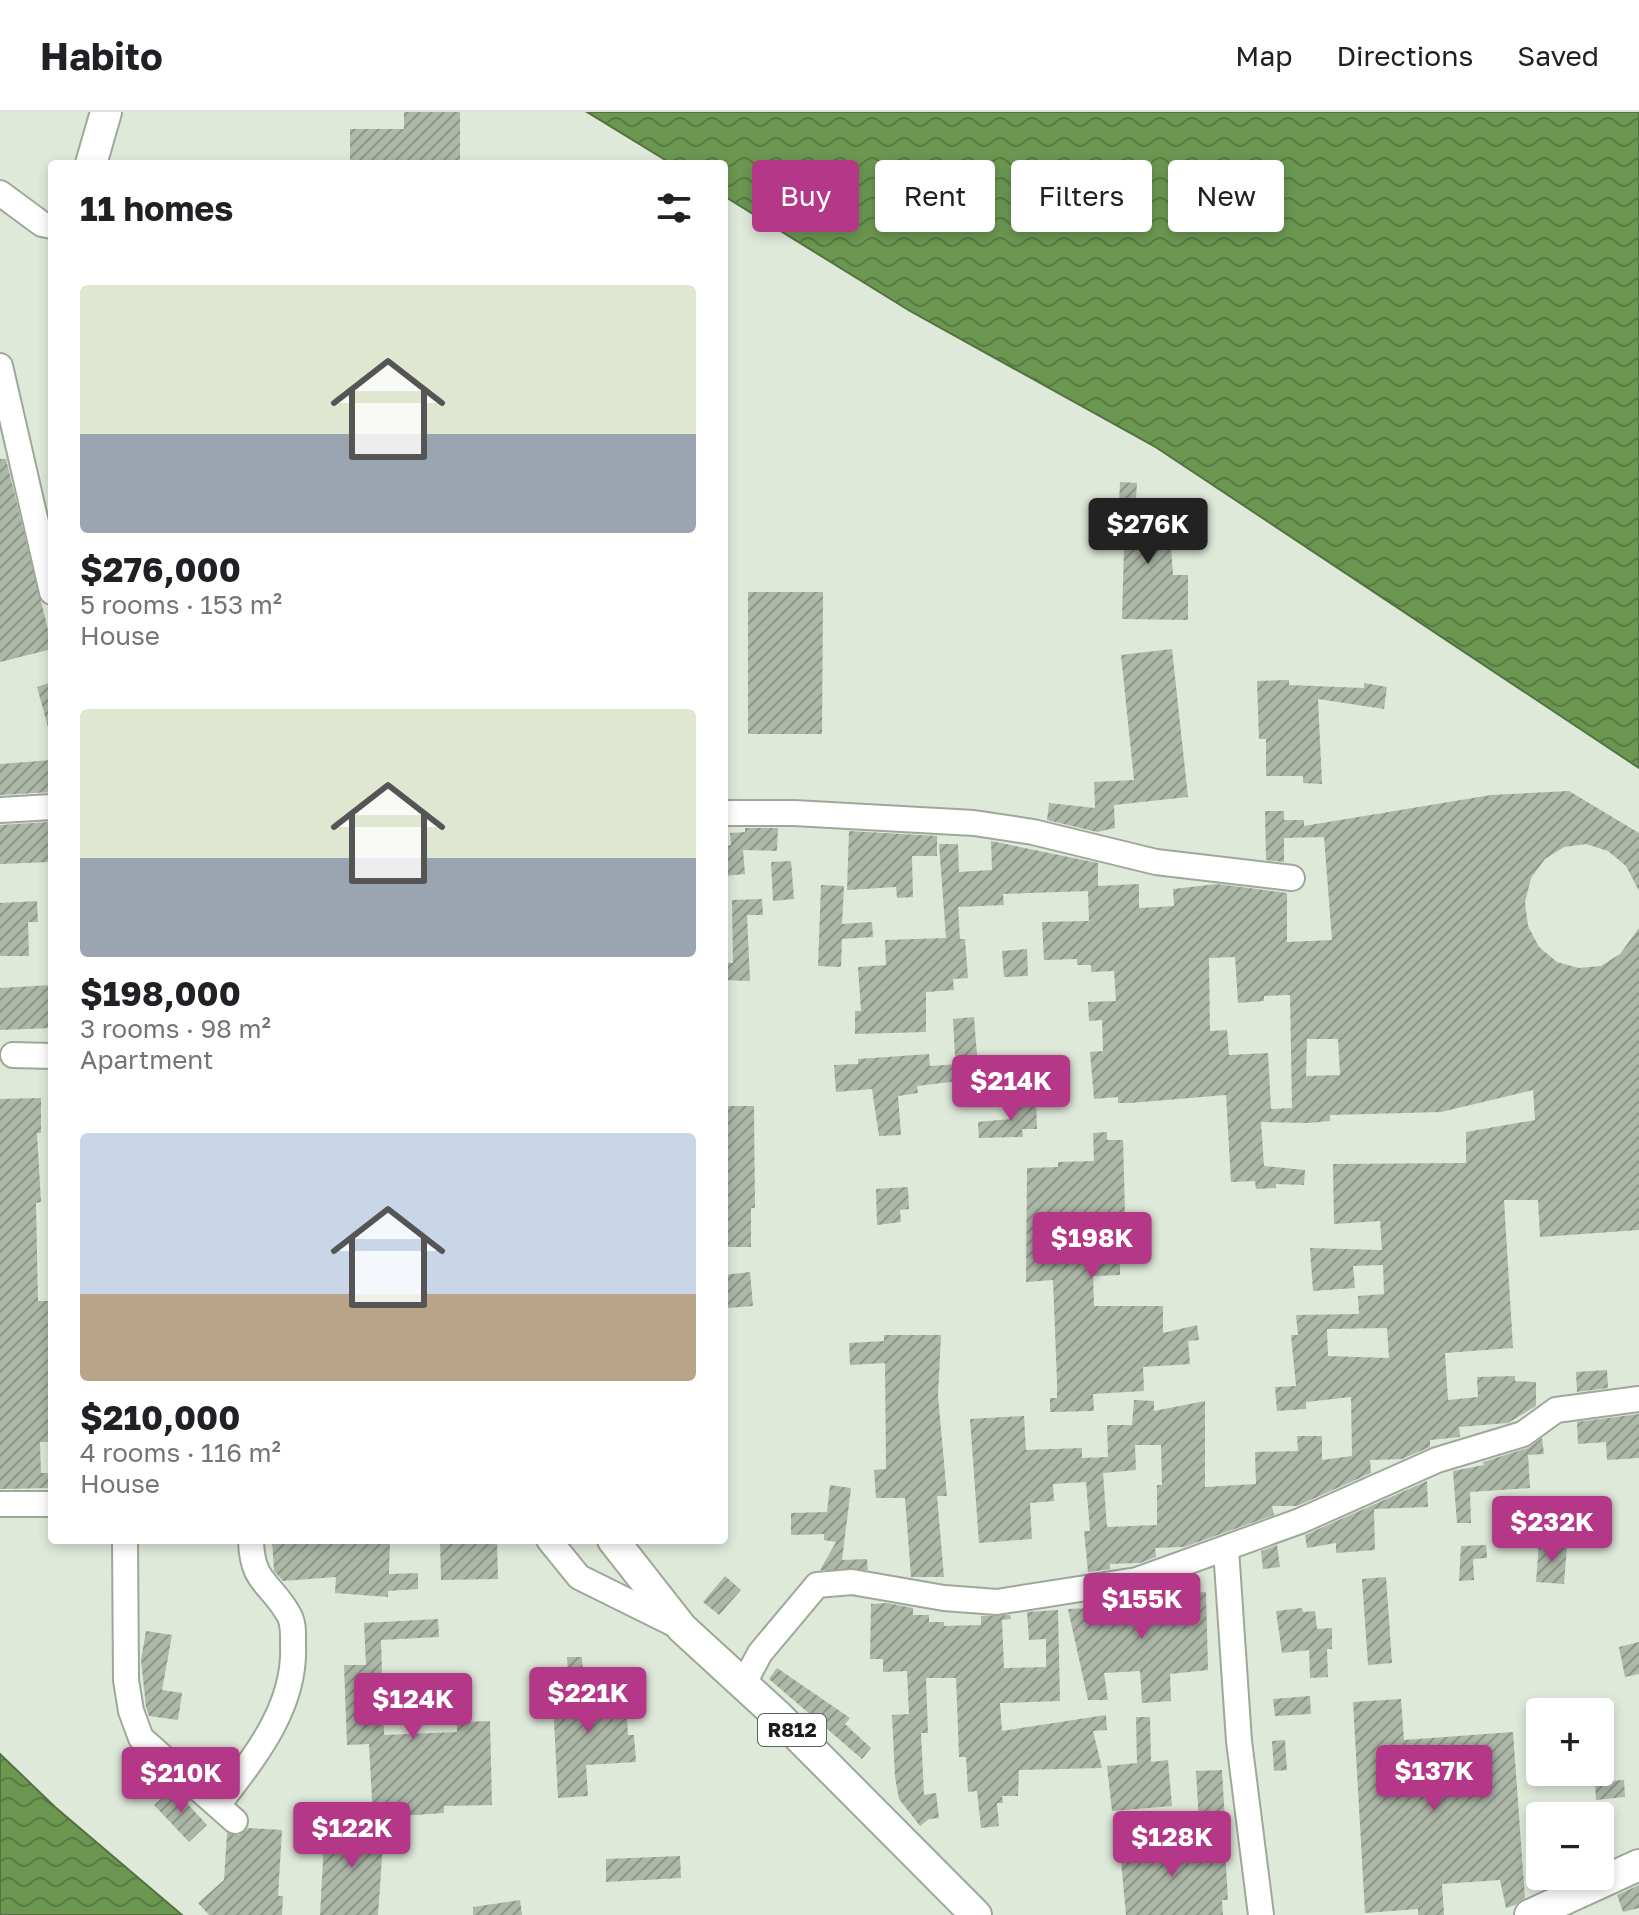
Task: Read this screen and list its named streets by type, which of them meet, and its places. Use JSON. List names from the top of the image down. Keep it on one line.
{"streets":{"main road":["R812"]},"page":{"header":"Habito","nav":["Map","Directions","Saved"],"chip":["Buy","Rent","Filters","New"],"heading":"11 homes","list":[{"name":"$276,000","note":"5 rooms · 153 m² · House"},{"name":"$198,000","note":"3 rooms · 98 m² · Apartment"},{"name":"$210,000","note":"4 rooms · 116 m² · House"}],"price":["$276K","$214K","$198K","$232K","$155K","$221K","$124K","$137K","$210K","$122K","$128K"],"map_buttons":["+","−"]}}
